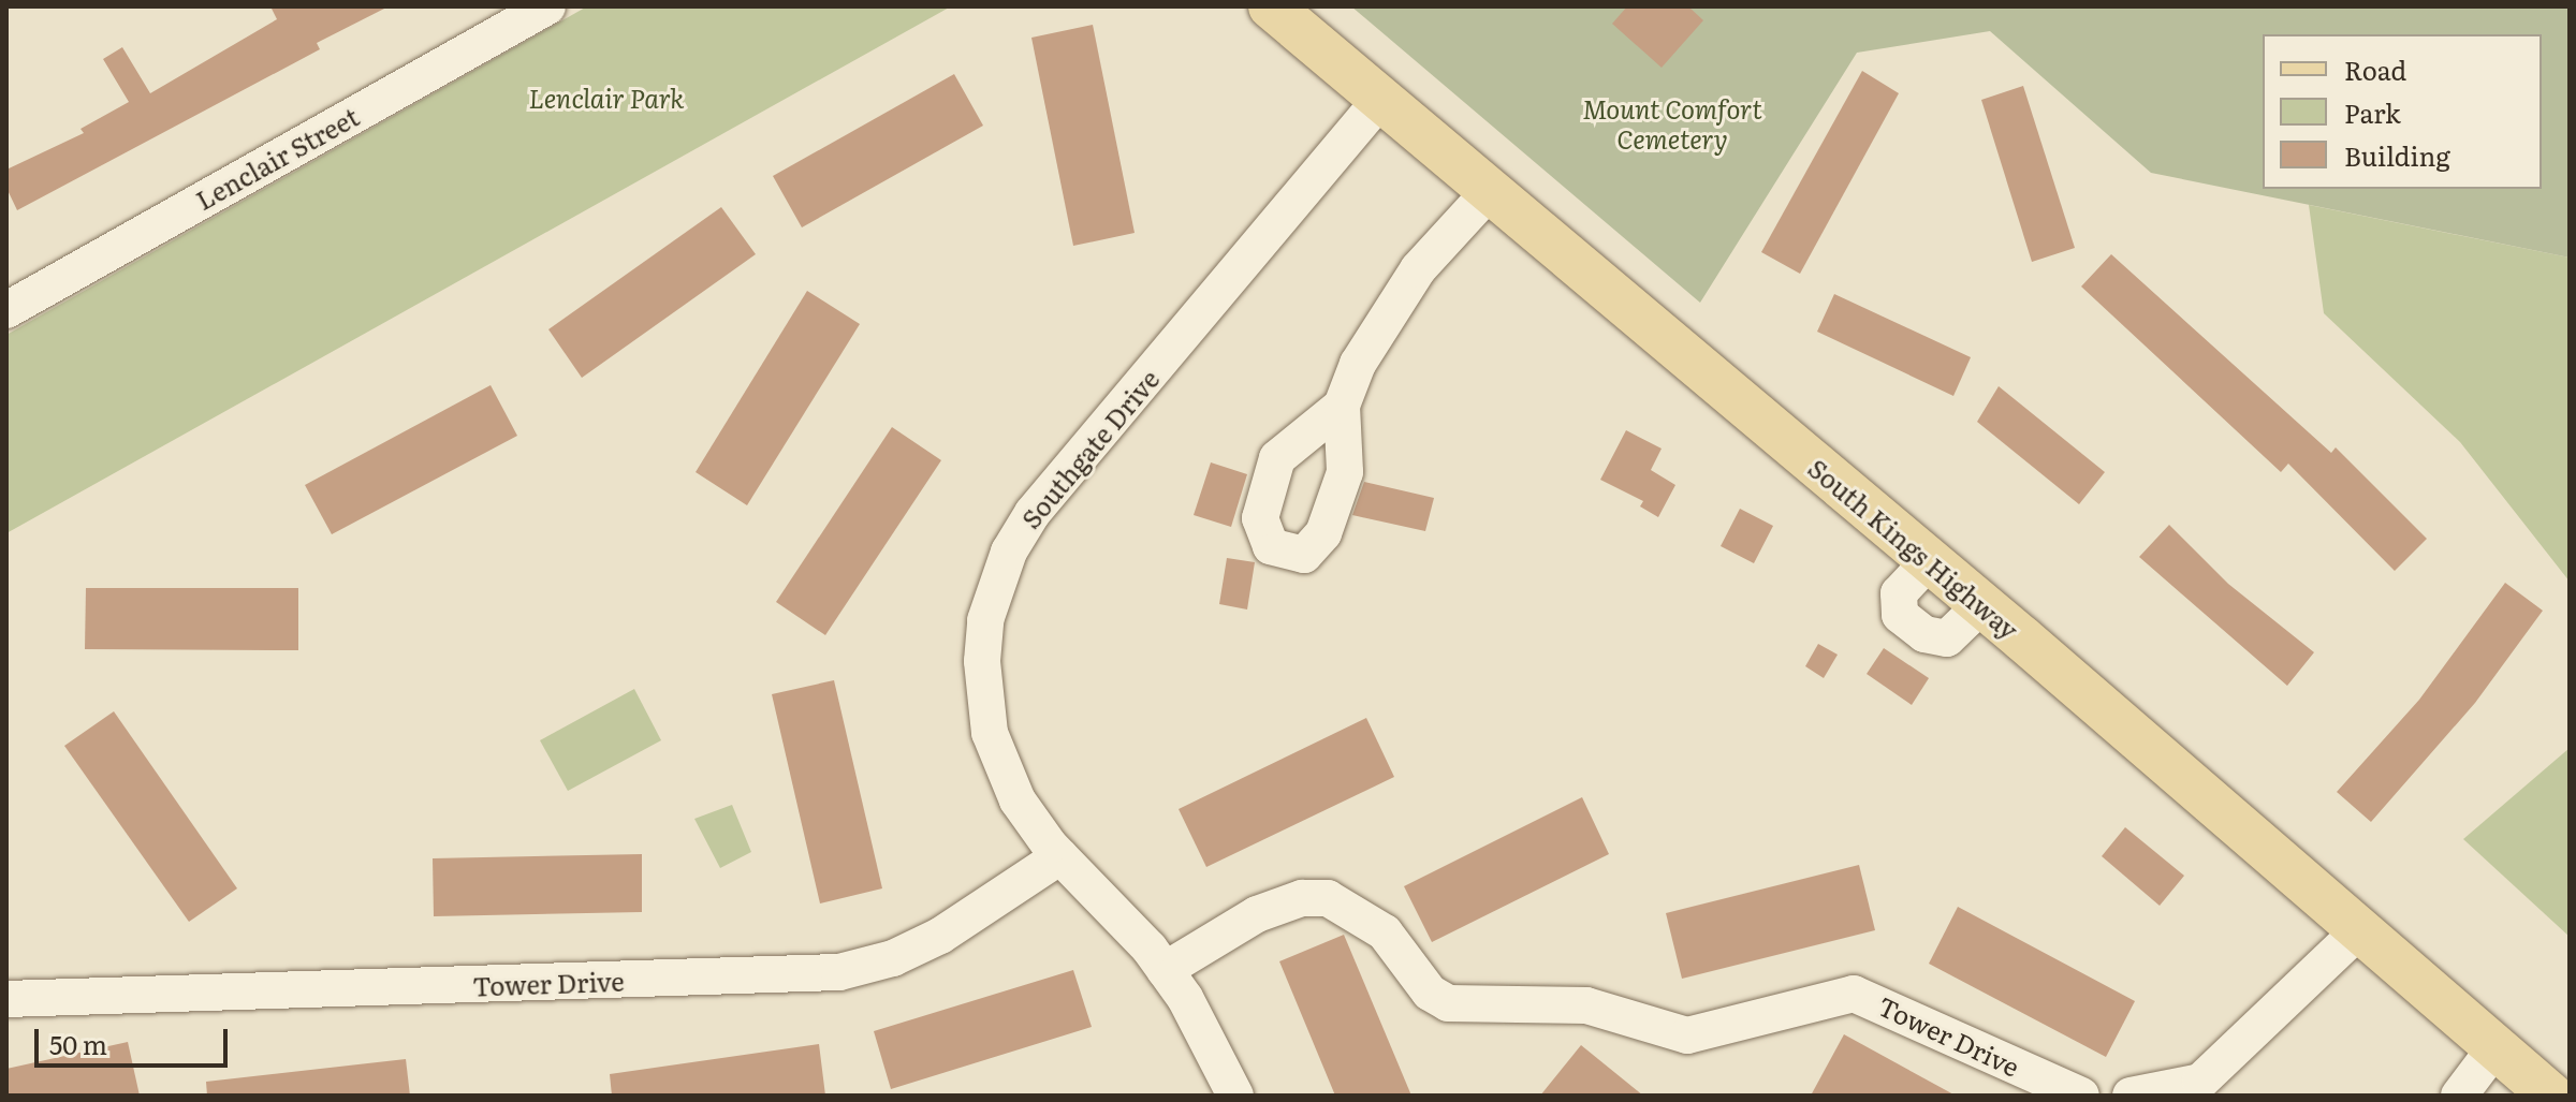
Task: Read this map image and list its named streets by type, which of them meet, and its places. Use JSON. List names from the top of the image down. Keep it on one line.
{"streets":{"main road":["South Kings Highway"],"street":["Lenclair Street","Southgate Drive","Tower Drive"]},"crossings":[["Southgate Drive","South Kings Highway"],["Southgate Drive","Tower Drive"]],"parks":["Lenclair Park","Mount Comfort Cemetery"],"legend":["Road","Park","Building"],"scale_bar":"50 m"}
